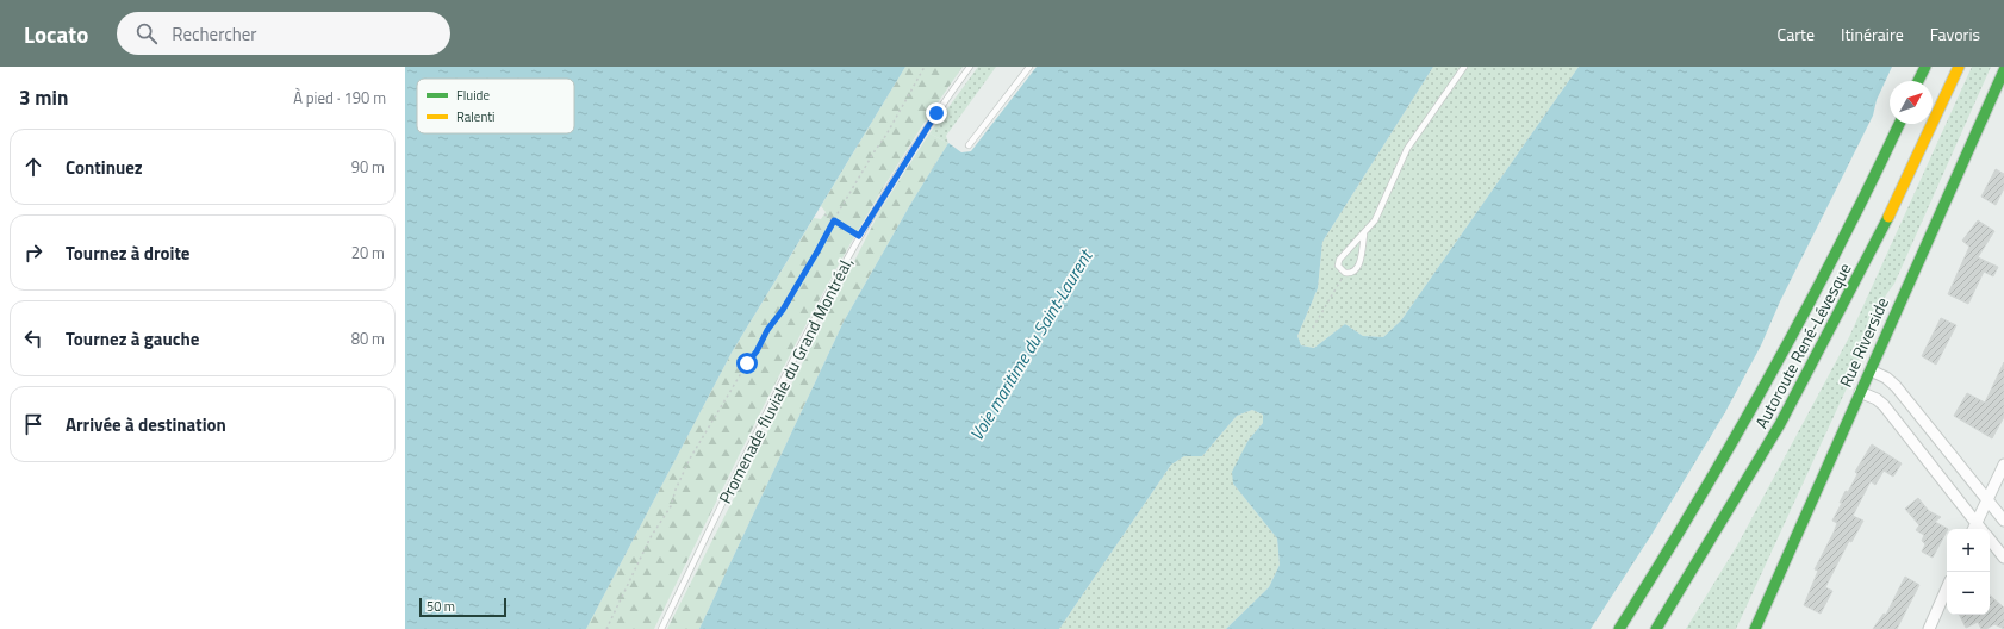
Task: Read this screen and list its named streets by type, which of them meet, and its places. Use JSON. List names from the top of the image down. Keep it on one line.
{"streets":{"main road":["Rue Riverside","Autoroute René-Lévesque"],"lane":["Promenade fluviale du Grand Montréal,"]},"water":["Voie maritime du Saint-Laurent"],"legend":["Fluide","Ralenti"],"scale_bar":"50 m","north":"top right","page":{"header":"Locato","search":"Rechercher","nav":["Carte","Itinéraire","Favoris"],"heading":["3 min","À pied · 190 m"],"list":[["Continuez","90 m"],["Tournez à droite","20 m"],["Tournez à gauche","80 m"],"Arrivée à destination"],"map_buttons":["+","−"],"scale":"50 m"}}
